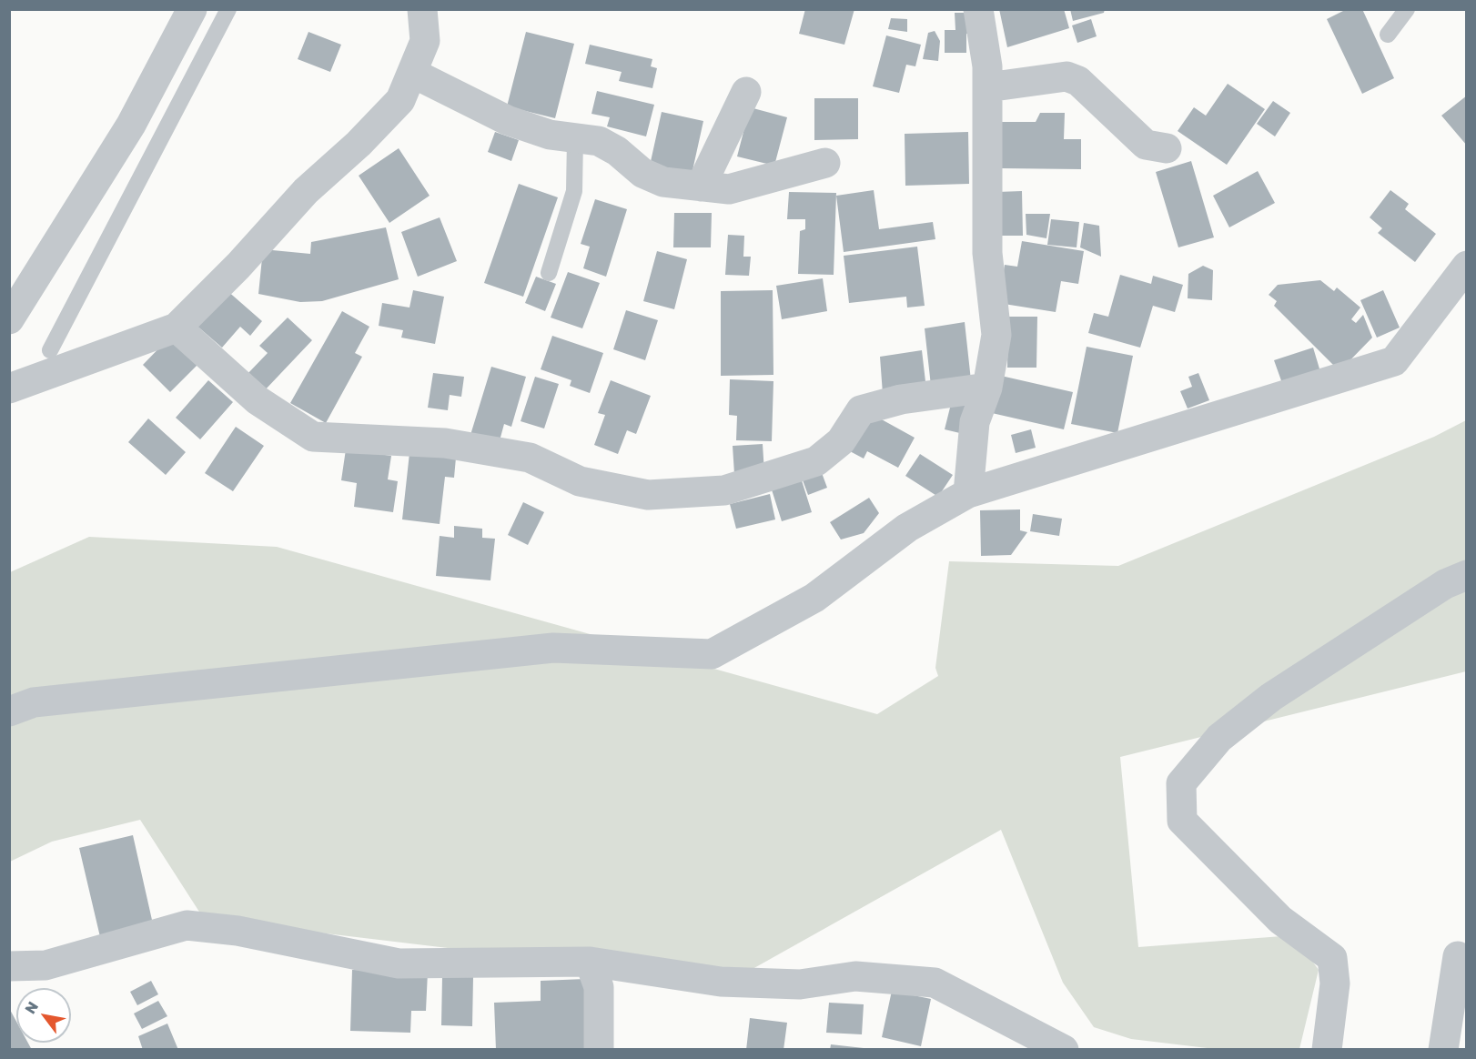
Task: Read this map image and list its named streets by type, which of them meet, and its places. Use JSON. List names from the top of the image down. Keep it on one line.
{"north":"top left"}
